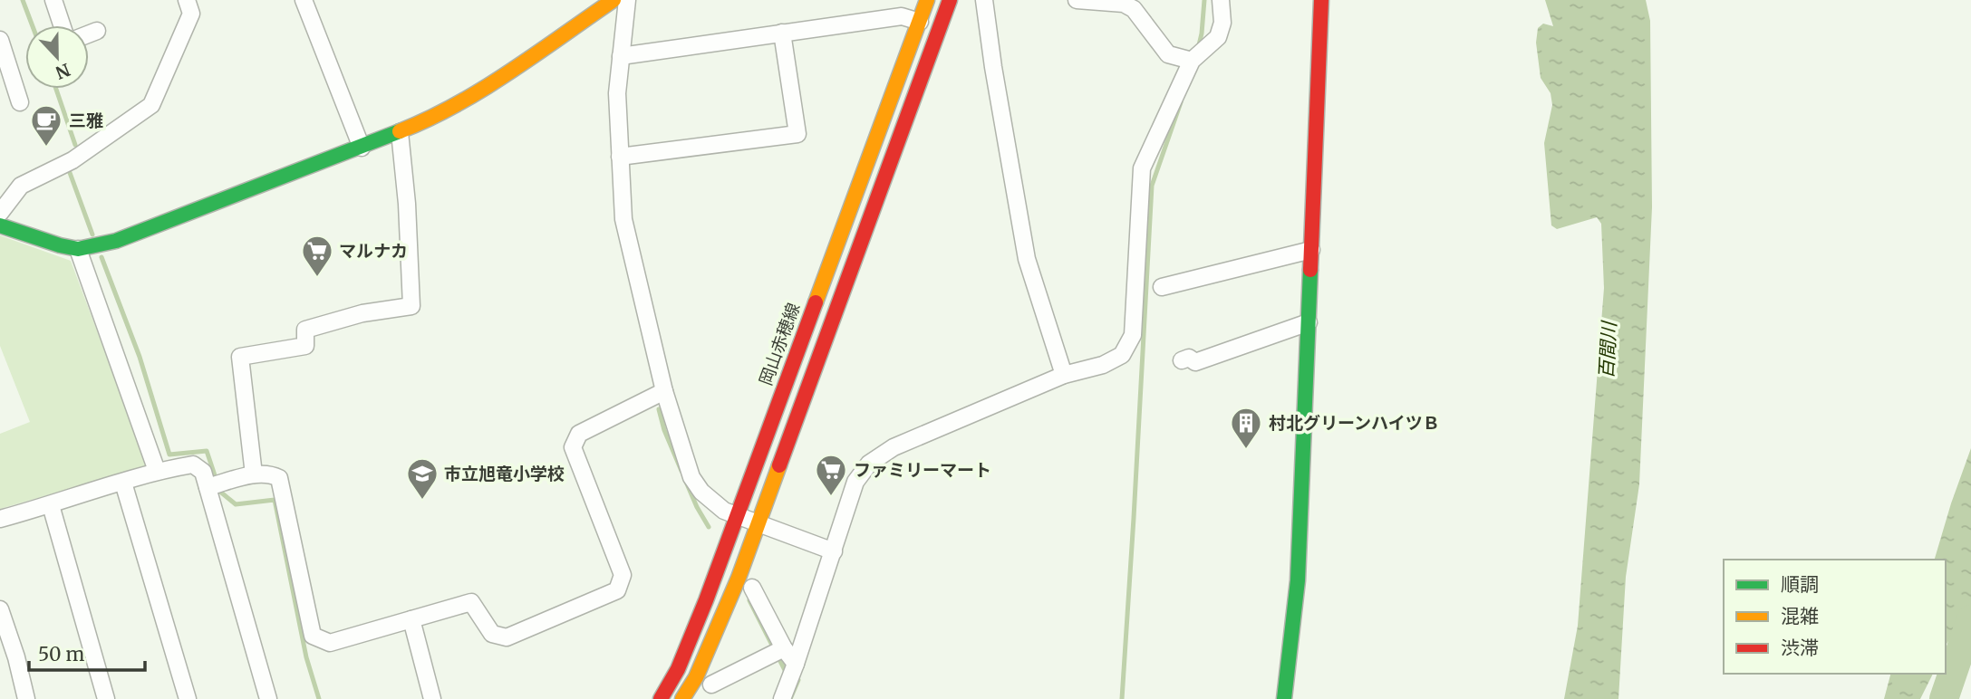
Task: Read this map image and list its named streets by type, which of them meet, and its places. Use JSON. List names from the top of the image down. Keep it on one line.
{"streets":{"main road":["岡山赤穂線"]},"water":["百間川"],"places":{"cafe":["三雅"],"supermarket":["マルナカ","ファミリーマート"],"building":["村北グリーンハイツＢ"],"school or university":["市立旭竜小学校"]},"legend":["順調","混雑","渋滞"],"scale_bar":"50 m","north":"bottom"}
